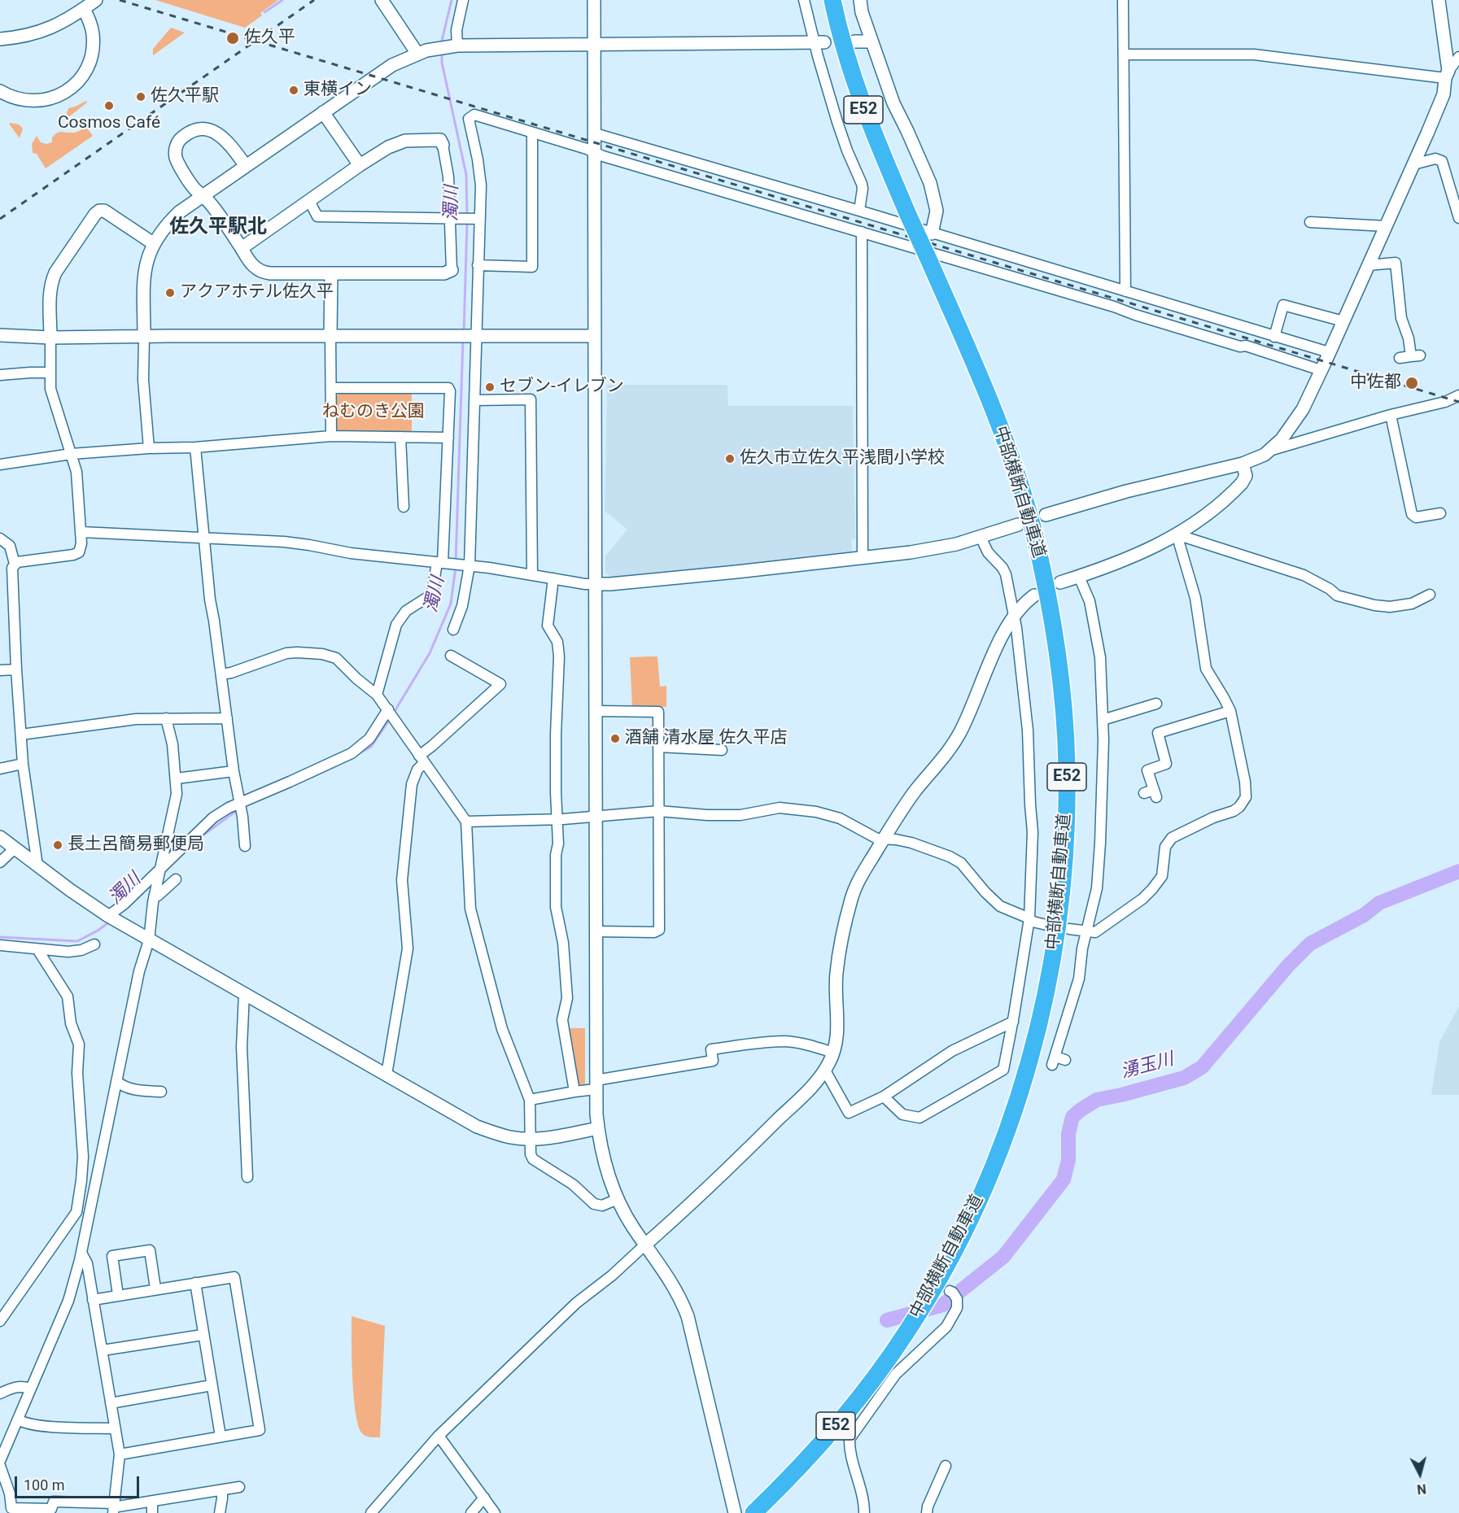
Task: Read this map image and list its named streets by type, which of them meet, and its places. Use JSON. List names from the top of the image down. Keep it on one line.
{"streets":{"highway":["E52","中部横断自動車道"]},"districts":["佐久平駅北"],"water":["濁川","湧玉川"],"parks":["ねむのき公園"],"places":["佐久平","東横イン","佐久平駅","Cosmos Café","アクアホテル佐久平","中佐都","セブン-イレブン","佐久市立佐久平浅間小学校","酒舗 清水屋 佐久平店","長土呂簡易郵便局"],"scale_bar":"100 m","north":"bottom"}
